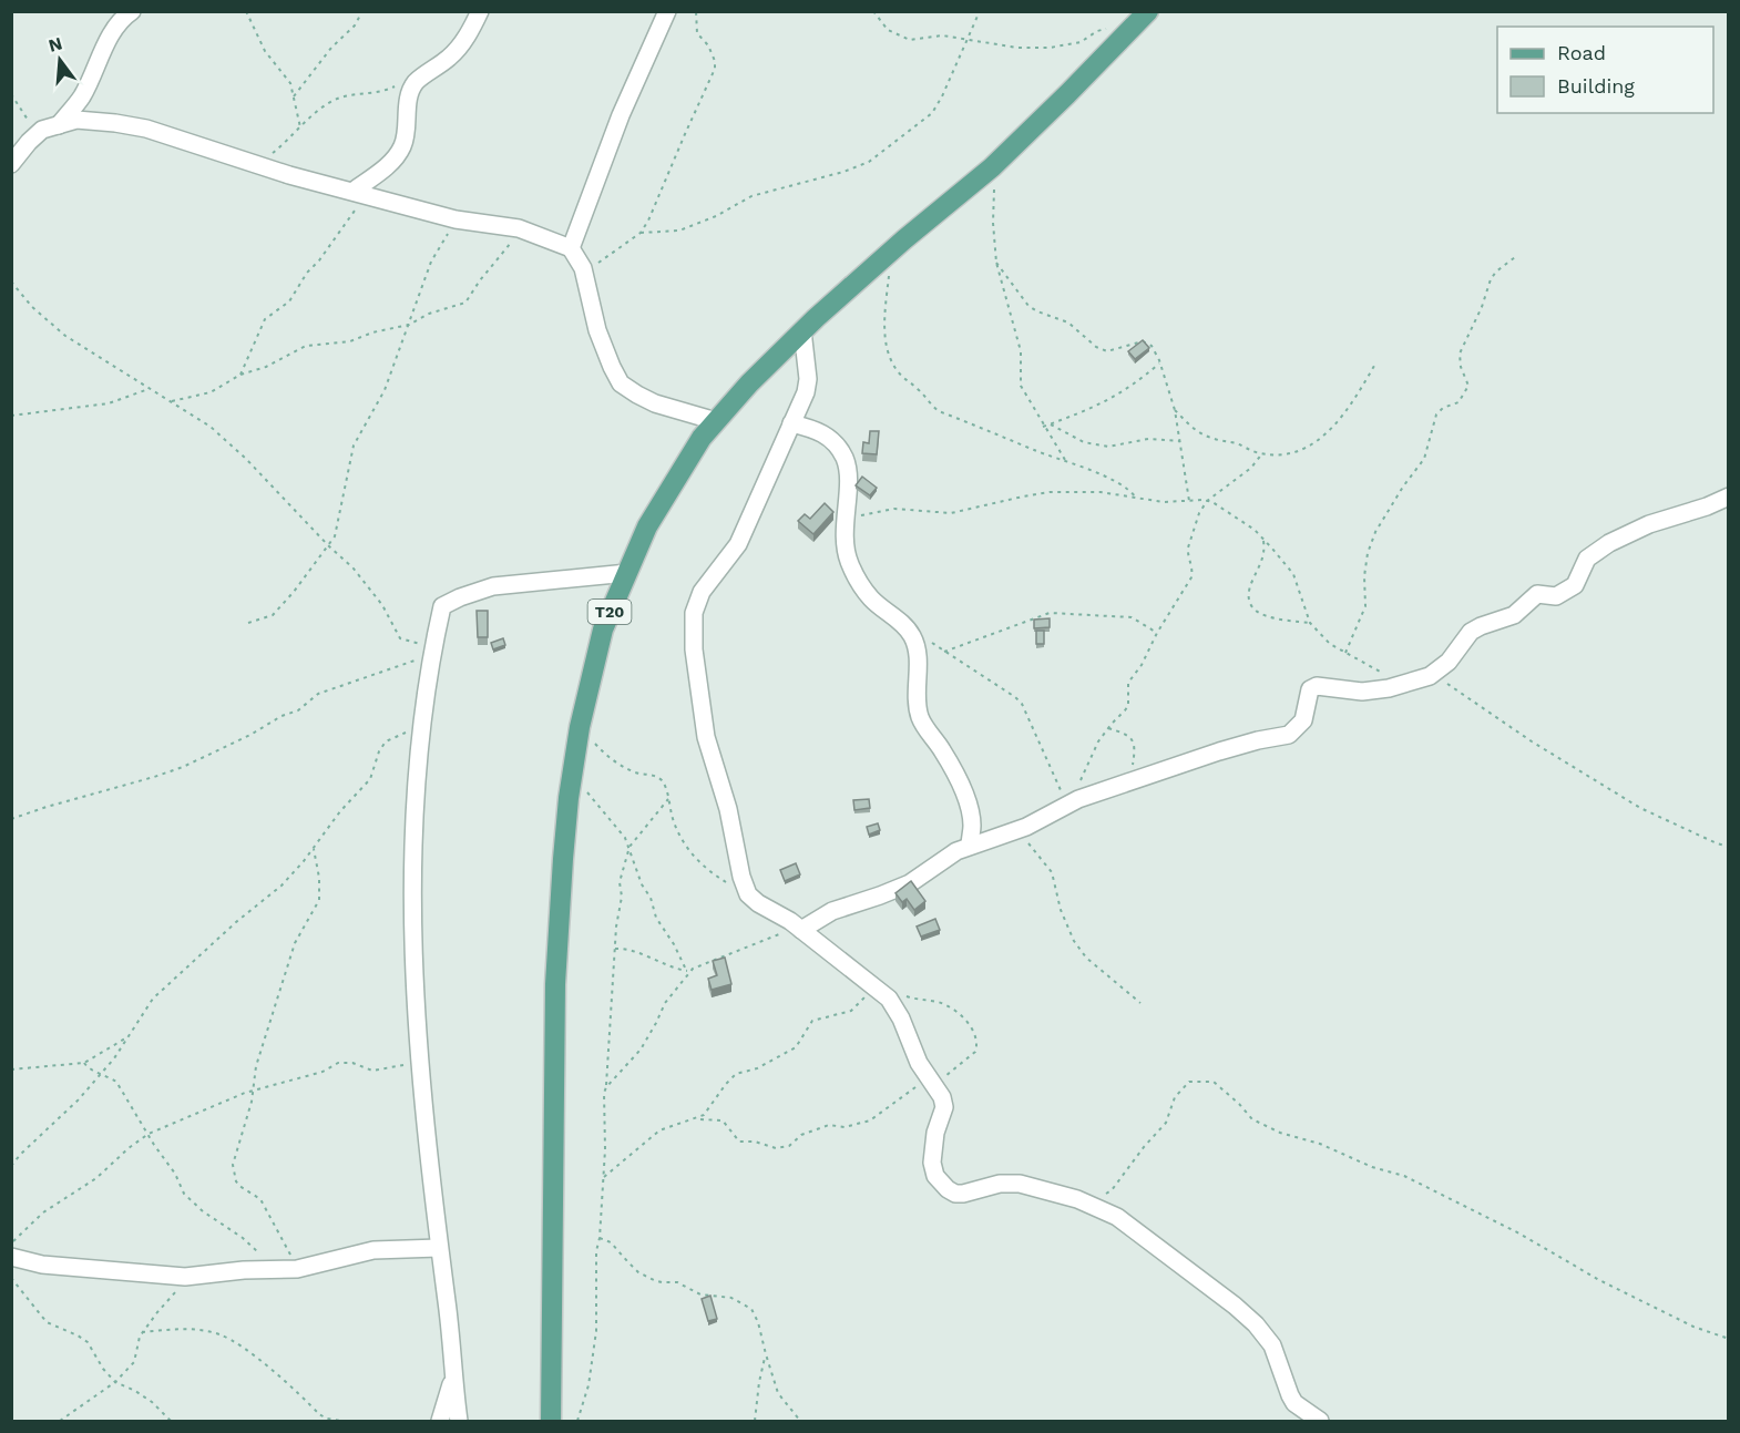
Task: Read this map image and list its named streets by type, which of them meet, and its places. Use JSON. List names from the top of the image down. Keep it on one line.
{"streets":{"main road":["T20"]},"legend":["Road","Building"],"north":"top"}
